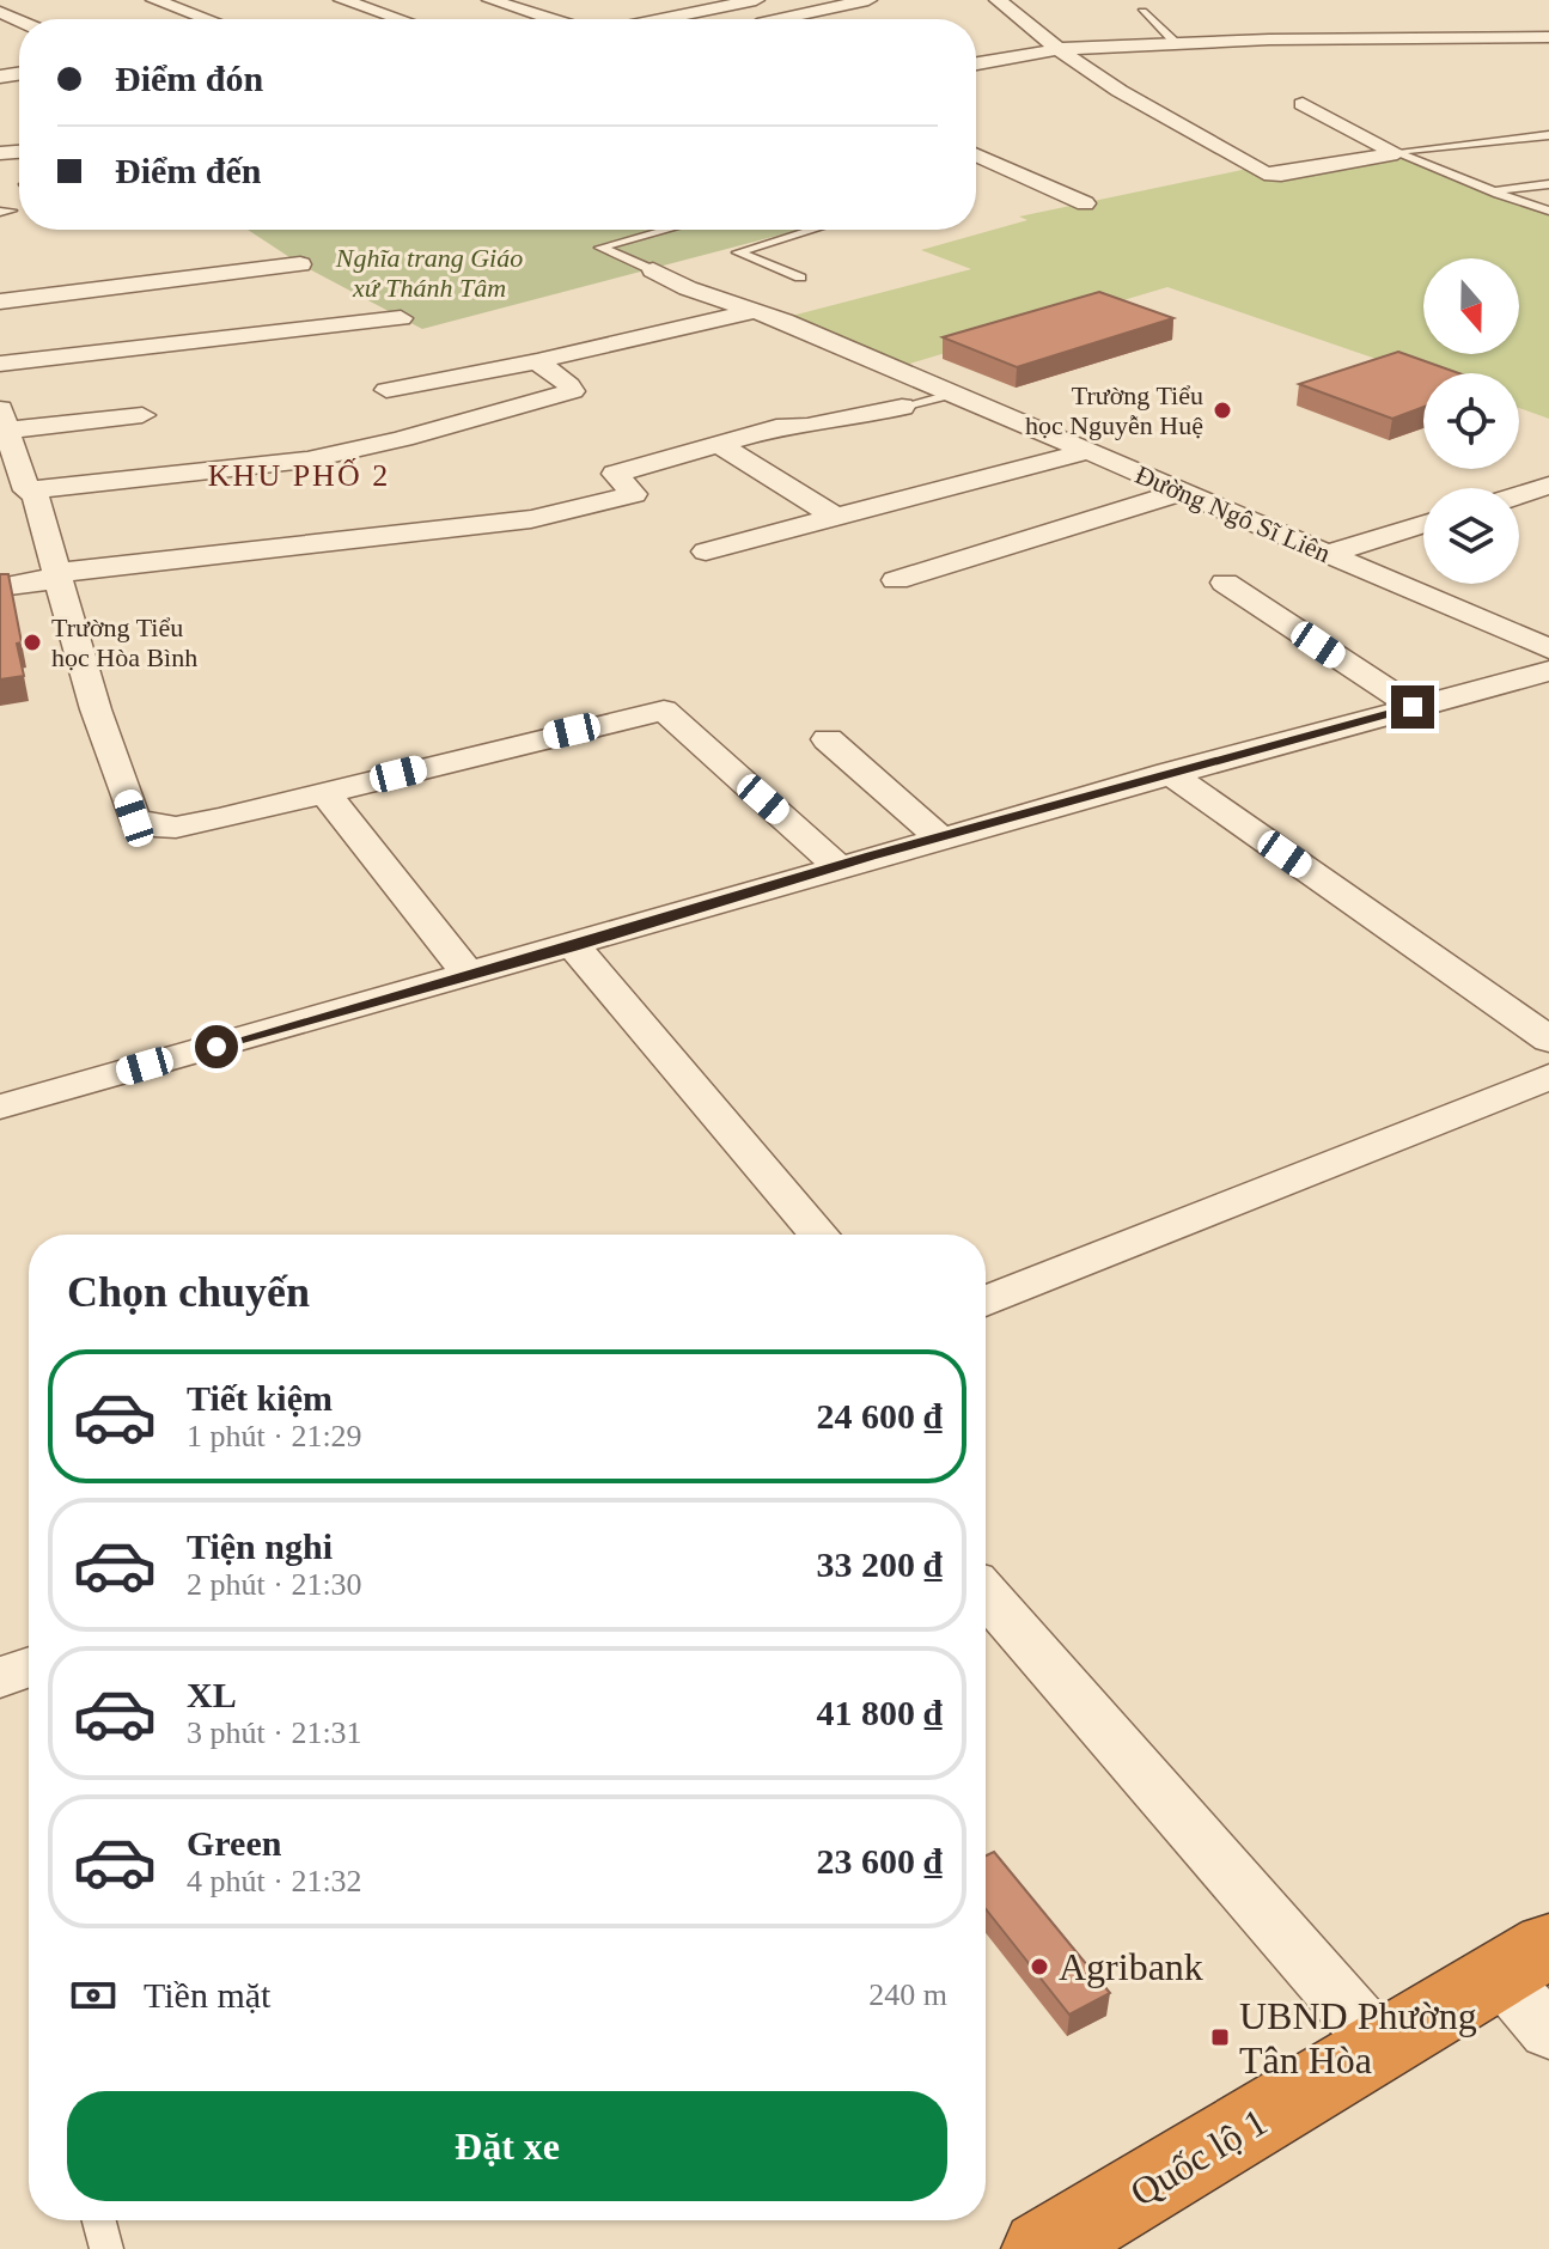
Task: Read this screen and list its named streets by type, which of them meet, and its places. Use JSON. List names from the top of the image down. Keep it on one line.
{"streets":{"highway":["Quốc lộ 1"],"street":["Đường Ngô Sĩ Liên"]},"districts":["KHU PHỐ 2"],"parks":["Nghĩa trang Giáo xứ Thánh Tâm"],"places":{"other":["Trường Tiểu học Nguyễn Huệ","Trường Tiểu học Hòa Bình","Agribank"],"transit":["UBND Phường Tân Hòa"]},"north":"bottom","page":{"banner":["Điểm đón","Điểm đến"],"heading":"Chọn chuyến","list":[{"name":"Tiết kiệm","note":"1 phút · 21:29","value":"24 600 ₫"},{"name":"Tiện nghi","note":"2 phút · 21:30","value":"33 200 ₫"},{"name":"XL","note":"3 phút · 21:31","value":"41 800 ₫"},{"name":"Green","note":"4 phút · 21:32","value":"23 600 ₫"}],"pay":["Tiền mặt","240 m"],"buttons":"Đặt xe"}}
